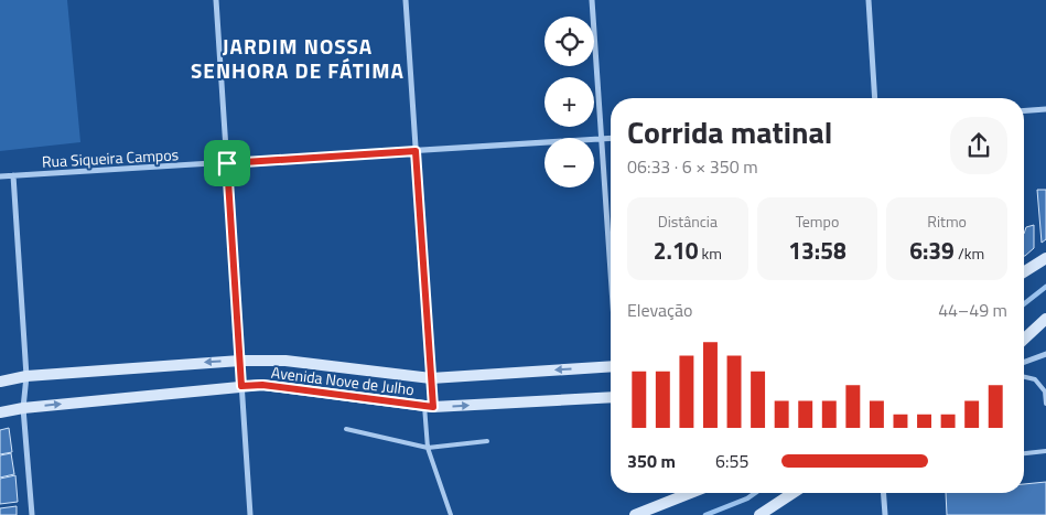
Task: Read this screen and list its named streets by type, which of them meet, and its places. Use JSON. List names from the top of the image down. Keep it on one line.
{"streets":{"main road":["Avenida Nove de Julho"],"street":["Rua Siqueira Campos"]},"districts":["JARDIM NOSSA SENHORA DE FÁTIMA"],"page":{"map_buttons":["+","−"],"heading":["Corrida matinal","06:33 · 6 × 350 m"],"stats":[["Distância","2.10 km"],["Tempo","13:58"],["Ritmo","6:39 /km"]],"chart":["Elevação","44–49 m"],"list":[{"name":"350 m","note":"6:55"}]}}
